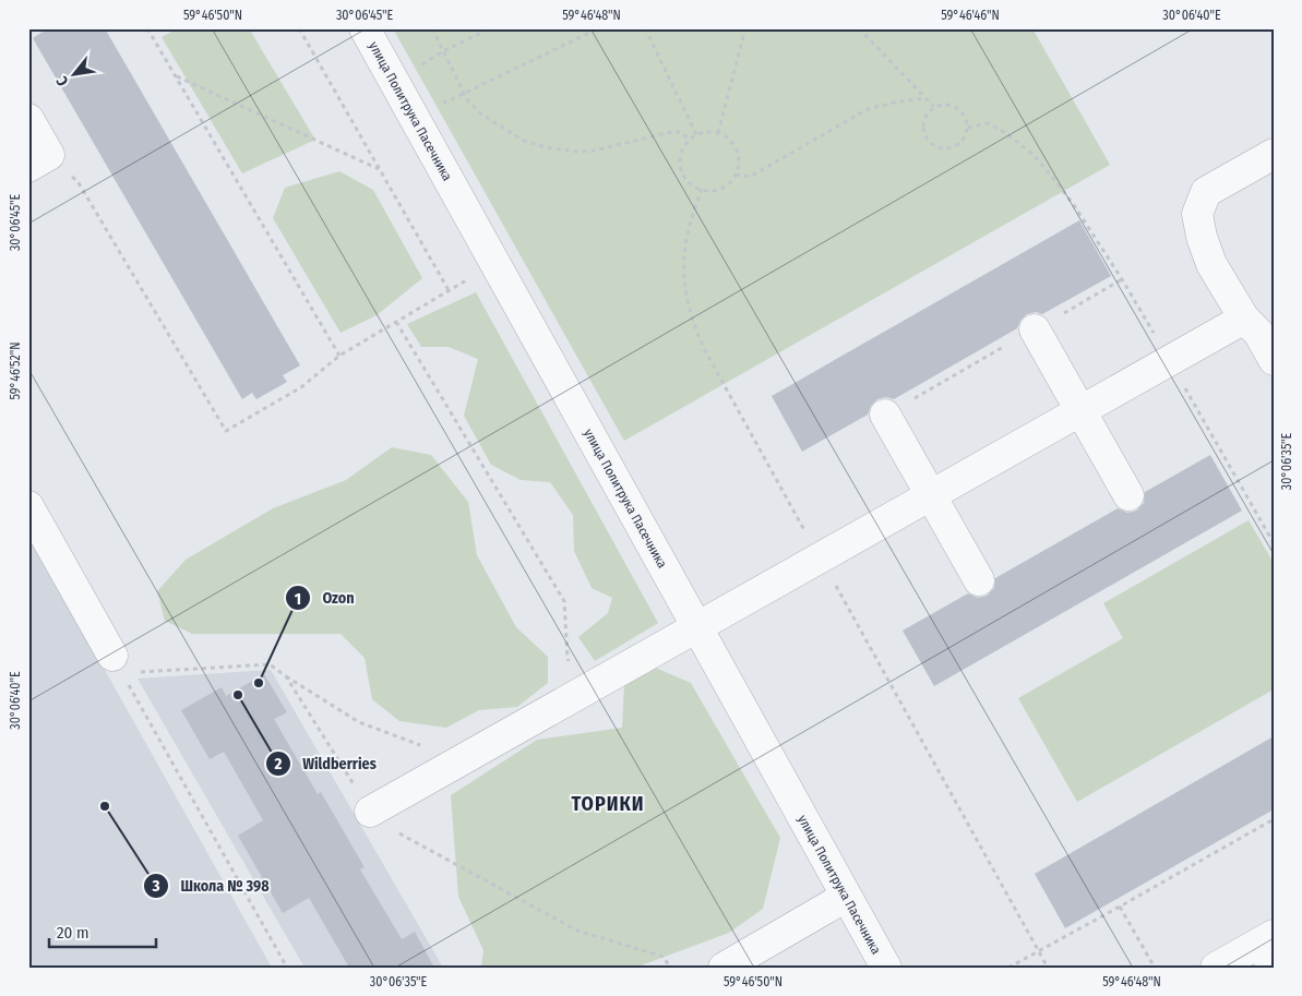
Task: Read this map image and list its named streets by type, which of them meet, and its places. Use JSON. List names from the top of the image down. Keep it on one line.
{"streets":{"street":["улица Политрука Пасечника"]},"districts":["ТОРИКИ"],"places":["Ozon","Wildberries","Школа № 398"],"scale_bar":"20 m","north":"bottom left","coordinates":["59°46'50\"N","30°06'45\"E","59°46'48\"N","59°46'46\"N","30°06'40\"E","59°46'52\"N","30°06'35\"E"]}
